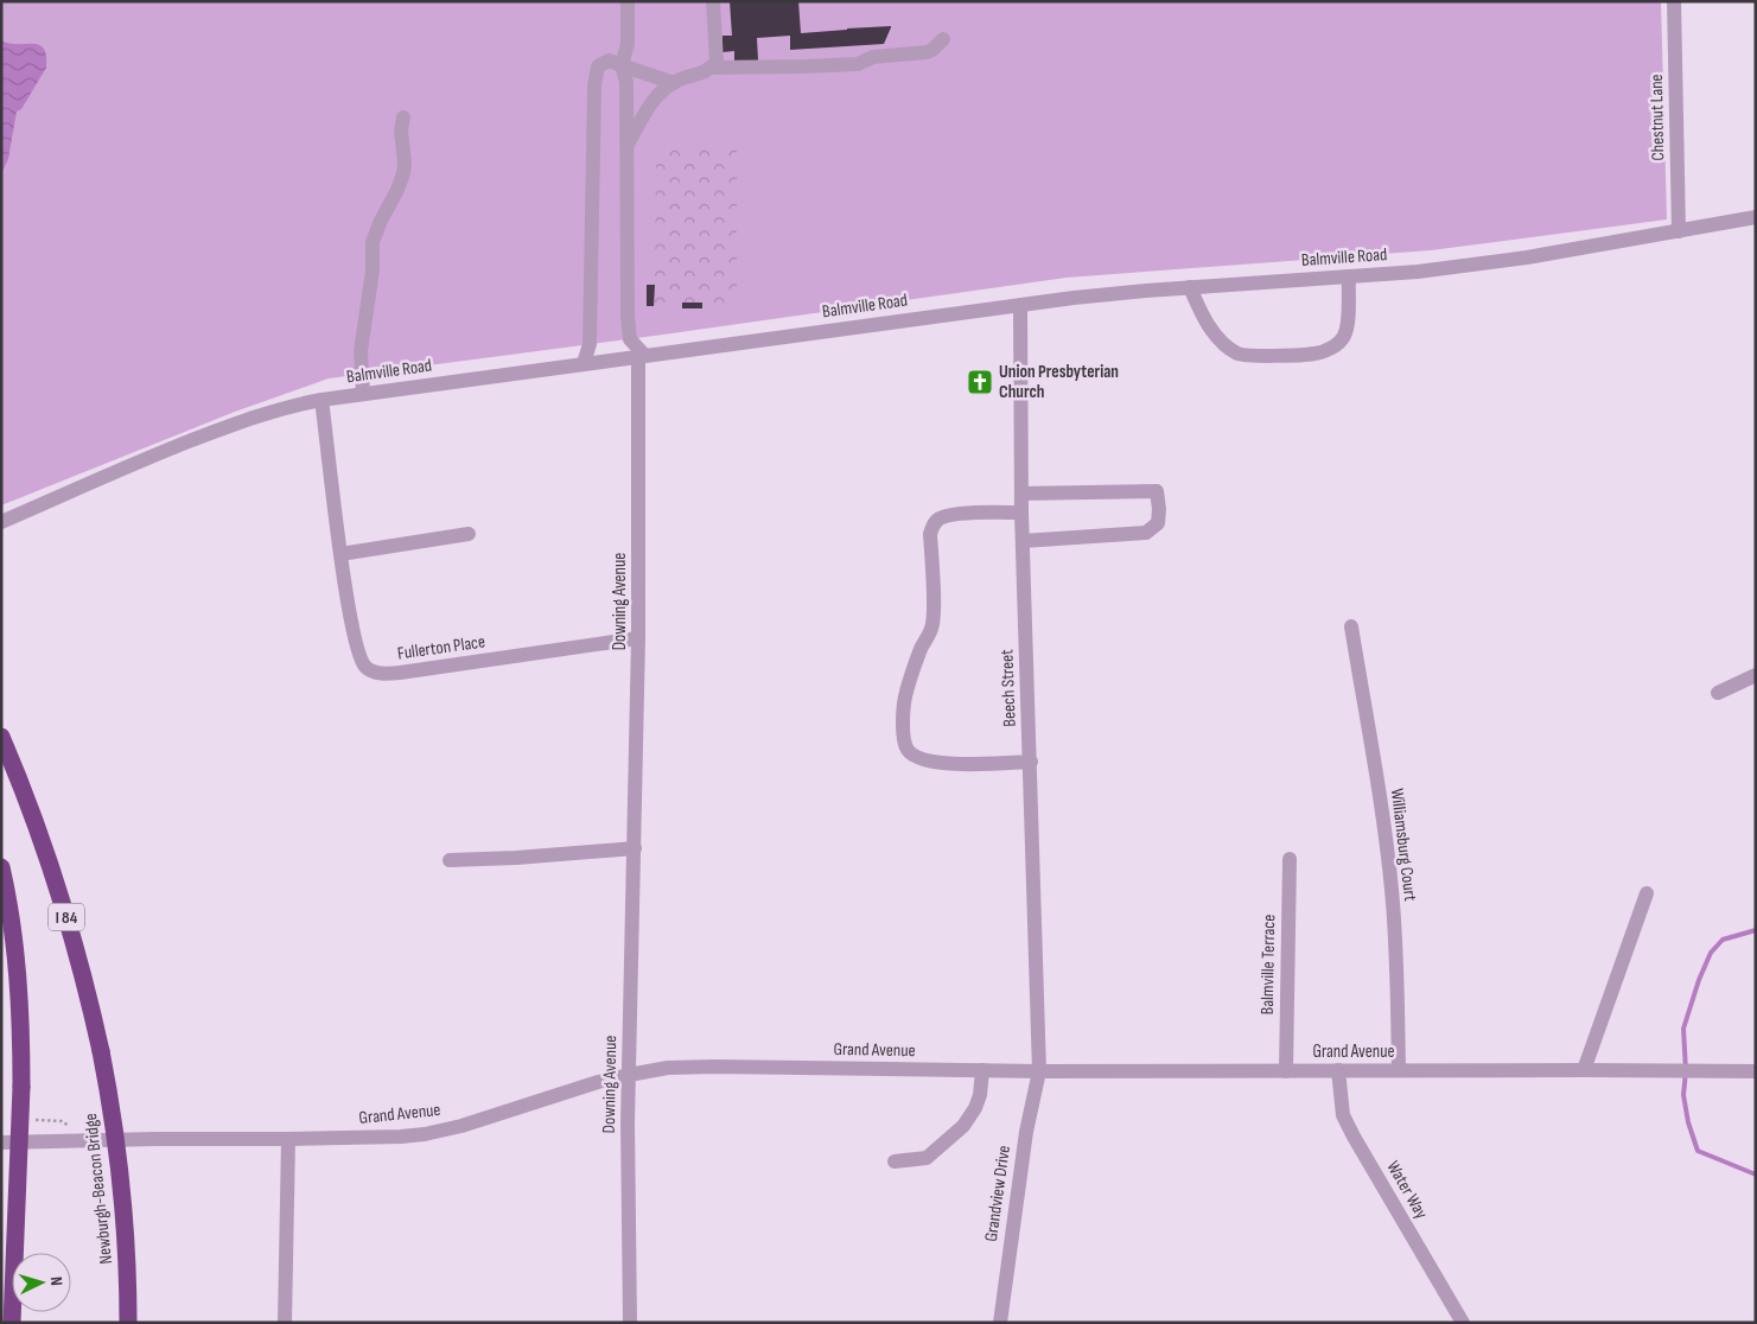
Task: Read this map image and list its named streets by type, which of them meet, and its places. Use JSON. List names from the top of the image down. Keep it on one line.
{"streets":{"highway":["I 84","Newburgh-Beacon Bridge"],"street":["Chestnut Lane","Balmville Road","Downing Avenue","Fullerton Place","Beech Street","Williamsburg Court","Balmville Terrace","Grand Avenue","Water Way","Grandview Drive"]},"crossings":[["Chestnut Lane","Balmville Road"],["Balmville Road","Downing Avenue"],["Balmville Road","Fullerton Place"],["Balmville Road","Beech Street"],["Downing Avenue","Fullerton Place"],["Downing Avenue","Grand Avenue"],["Beech Street","Grand Avenue"],["Beech Street","Grandview Drive"],["Williamsburg Court","Grand Avenue"],["Balmville Terrace","Grand Avenue"],["Grand Avenue","Water Way"],["Grand Avenue","Grandview Drive"]],"places":{"church":["Union Presbyterian Church"]},"north":"right"}
